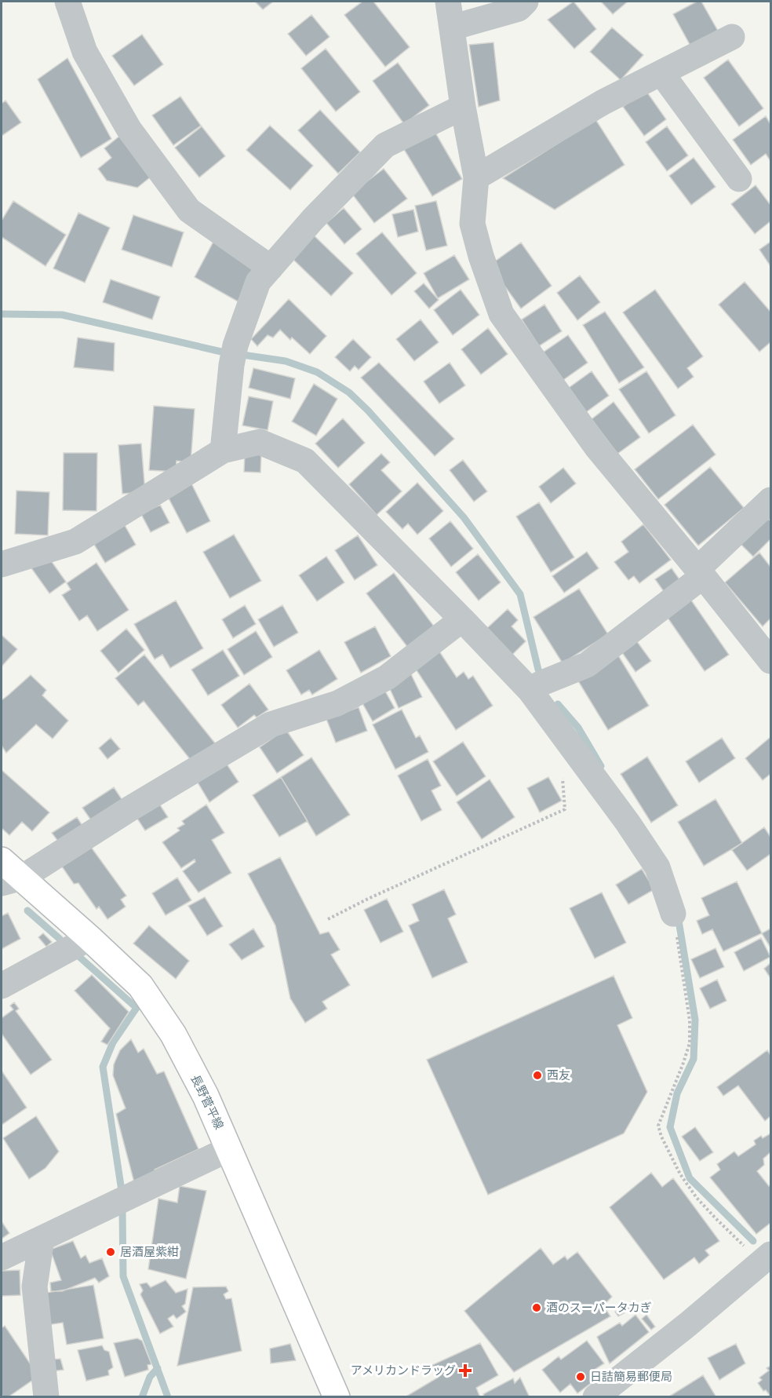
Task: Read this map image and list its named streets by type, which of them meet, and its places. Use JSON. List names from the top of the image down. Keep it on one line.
{"streets":{"main road":["長野菅平線"]},"places":{"other":["西友","居酒屋紫紺","酒のスーパータカぎ","日詰簡易郵便局"],"health":["アメリカンドラッグ"]}}
